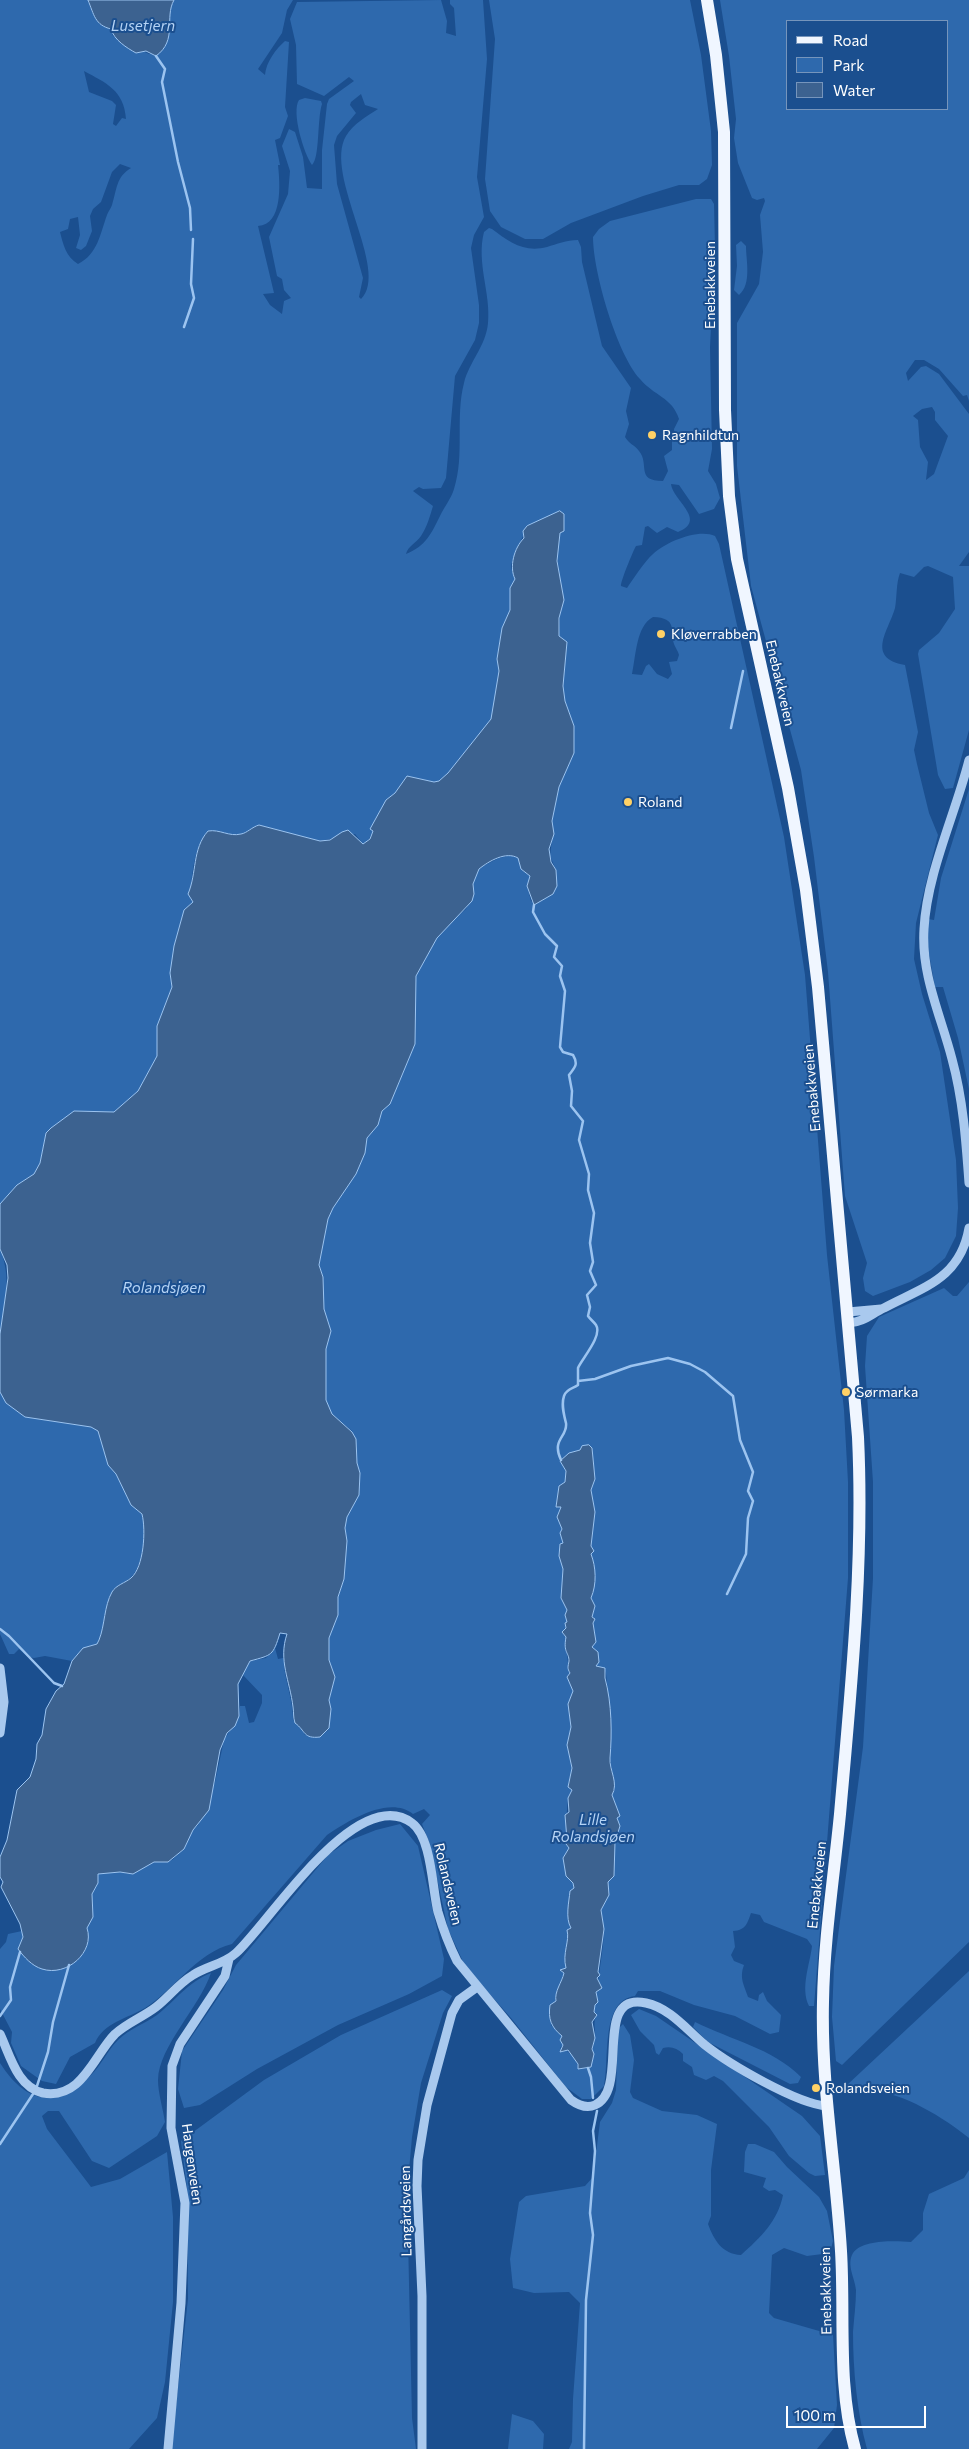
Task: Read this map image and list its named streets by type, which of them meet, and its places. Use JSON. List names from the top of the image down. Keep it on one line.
{"streets":{"main road":["Enebakkveien"],"street":["Rolandsveien","Haugenveien","Langårdsveien"]},"crossings":[["Enebakkveien","Rolandsveien"],["Rolandsveien","Haugenveien"],["Rolandsveien","Langårdsveien"]],"water":["Lusetjern","Rolandsjøen","Lille Rolandsjøen"],"places":["Ragnhildtun","Kløverrabben","Roland","Sørmarka","Rolandsveien"],"legend":["Road","Park","Water"],"scale_bar":"100 m"}
